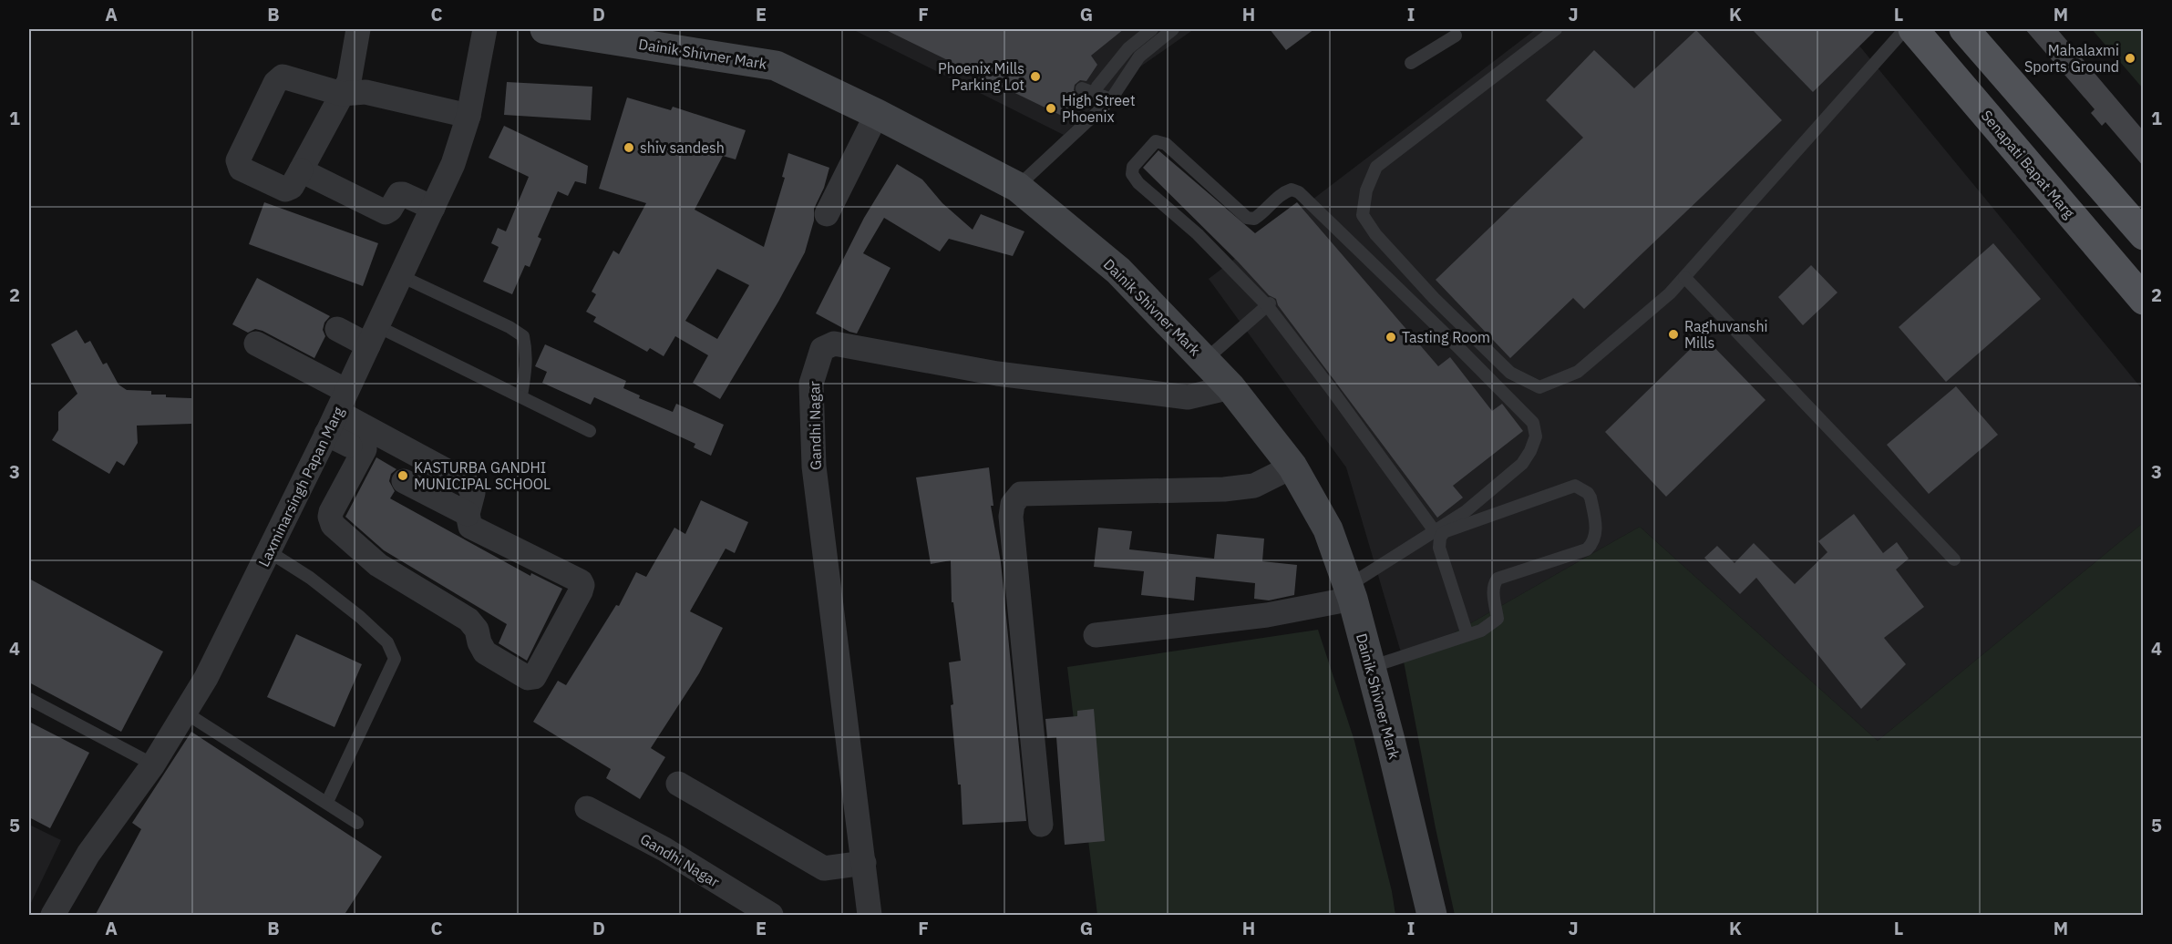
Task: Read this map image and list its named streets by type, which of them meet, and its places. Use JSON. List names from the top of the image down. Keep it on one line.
{"streets":{"main road":["Dainik Shivner Mark","Senapati Bapat Marg"],"street":["Gandhi Nagar","Laxminarsingh Papan Marg"]},"crossings":[["Dainik Shivner Mark","Gandhi Nagar"]],"places":["Mahalaxmi Sports Ground","Phoenix Mills Parking Lot","High Street Phoenix","shiv sandesh","Raghuvanshi Mills","Tasting Room","KASTURBA GANDHI MUNICIPAL SCHOOL"],"grid":{"columns":["A","B","C","D","E","F","G","H","I","J","K","L","M"],"rows":["1","2","3","4","5"]}}
